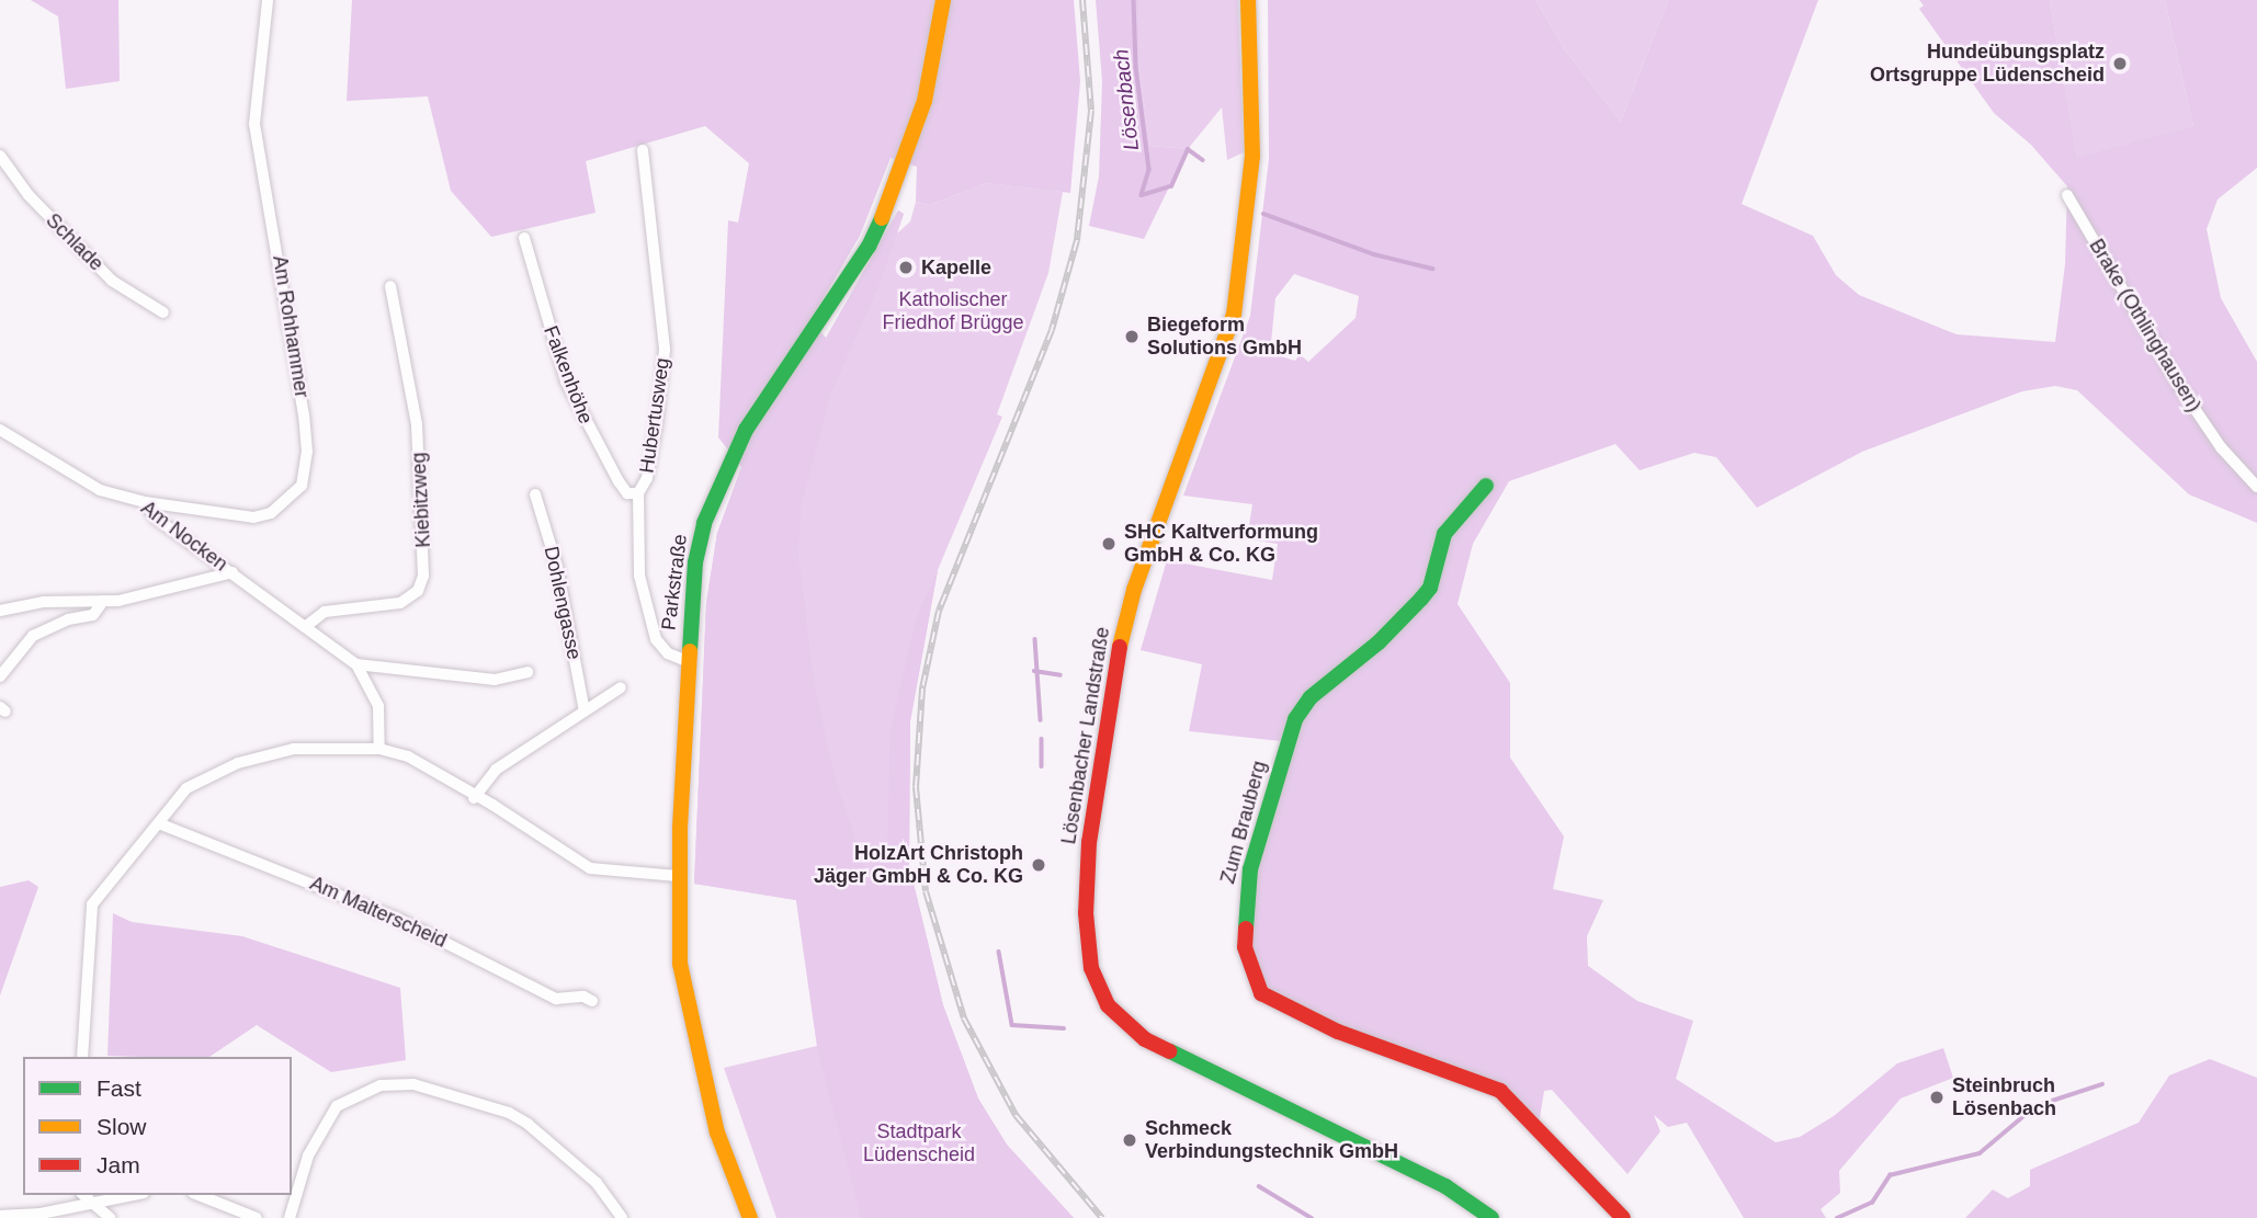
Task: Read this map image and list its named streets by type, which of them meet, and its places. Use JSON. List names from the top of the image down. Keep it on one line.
{"streets":{"street":["Schlade","Brake (Othlinghausen)","Am Rohhammer","Falkenhöhe","Hubertusweg","Kiebitzweg","Am Nocken","Parkstraße","Dohlengasse","Lösenbacher Landstraße","Zum Brauberg","Am Malterscheid"]},"crossings":[["Am Rohhammer","Am Nocken"],["Falkenhöhe","Hubertusweg"],["Hubertusweg","Parkstraße"],["Kiebitzweg","Am Nocken"]],"water":["Lösenbach"],"parks":["Katholischer Friedhof Brügge","Stadtpark Lüdenscheid"],"places":["Hundeübungsplatz Ortsgruppe Lüdenscheid","Kapelle","Biegeform Solutions GmbH","SHC Kaltverformung GmbH & Co. KG","HolzArt Christoph Jäger GmbH & Co. KG","Steinbruch Lösenbach","Schmeck Verbindungstechnik GmbH"],"legend":["Fast","Slow","Jam"]}
